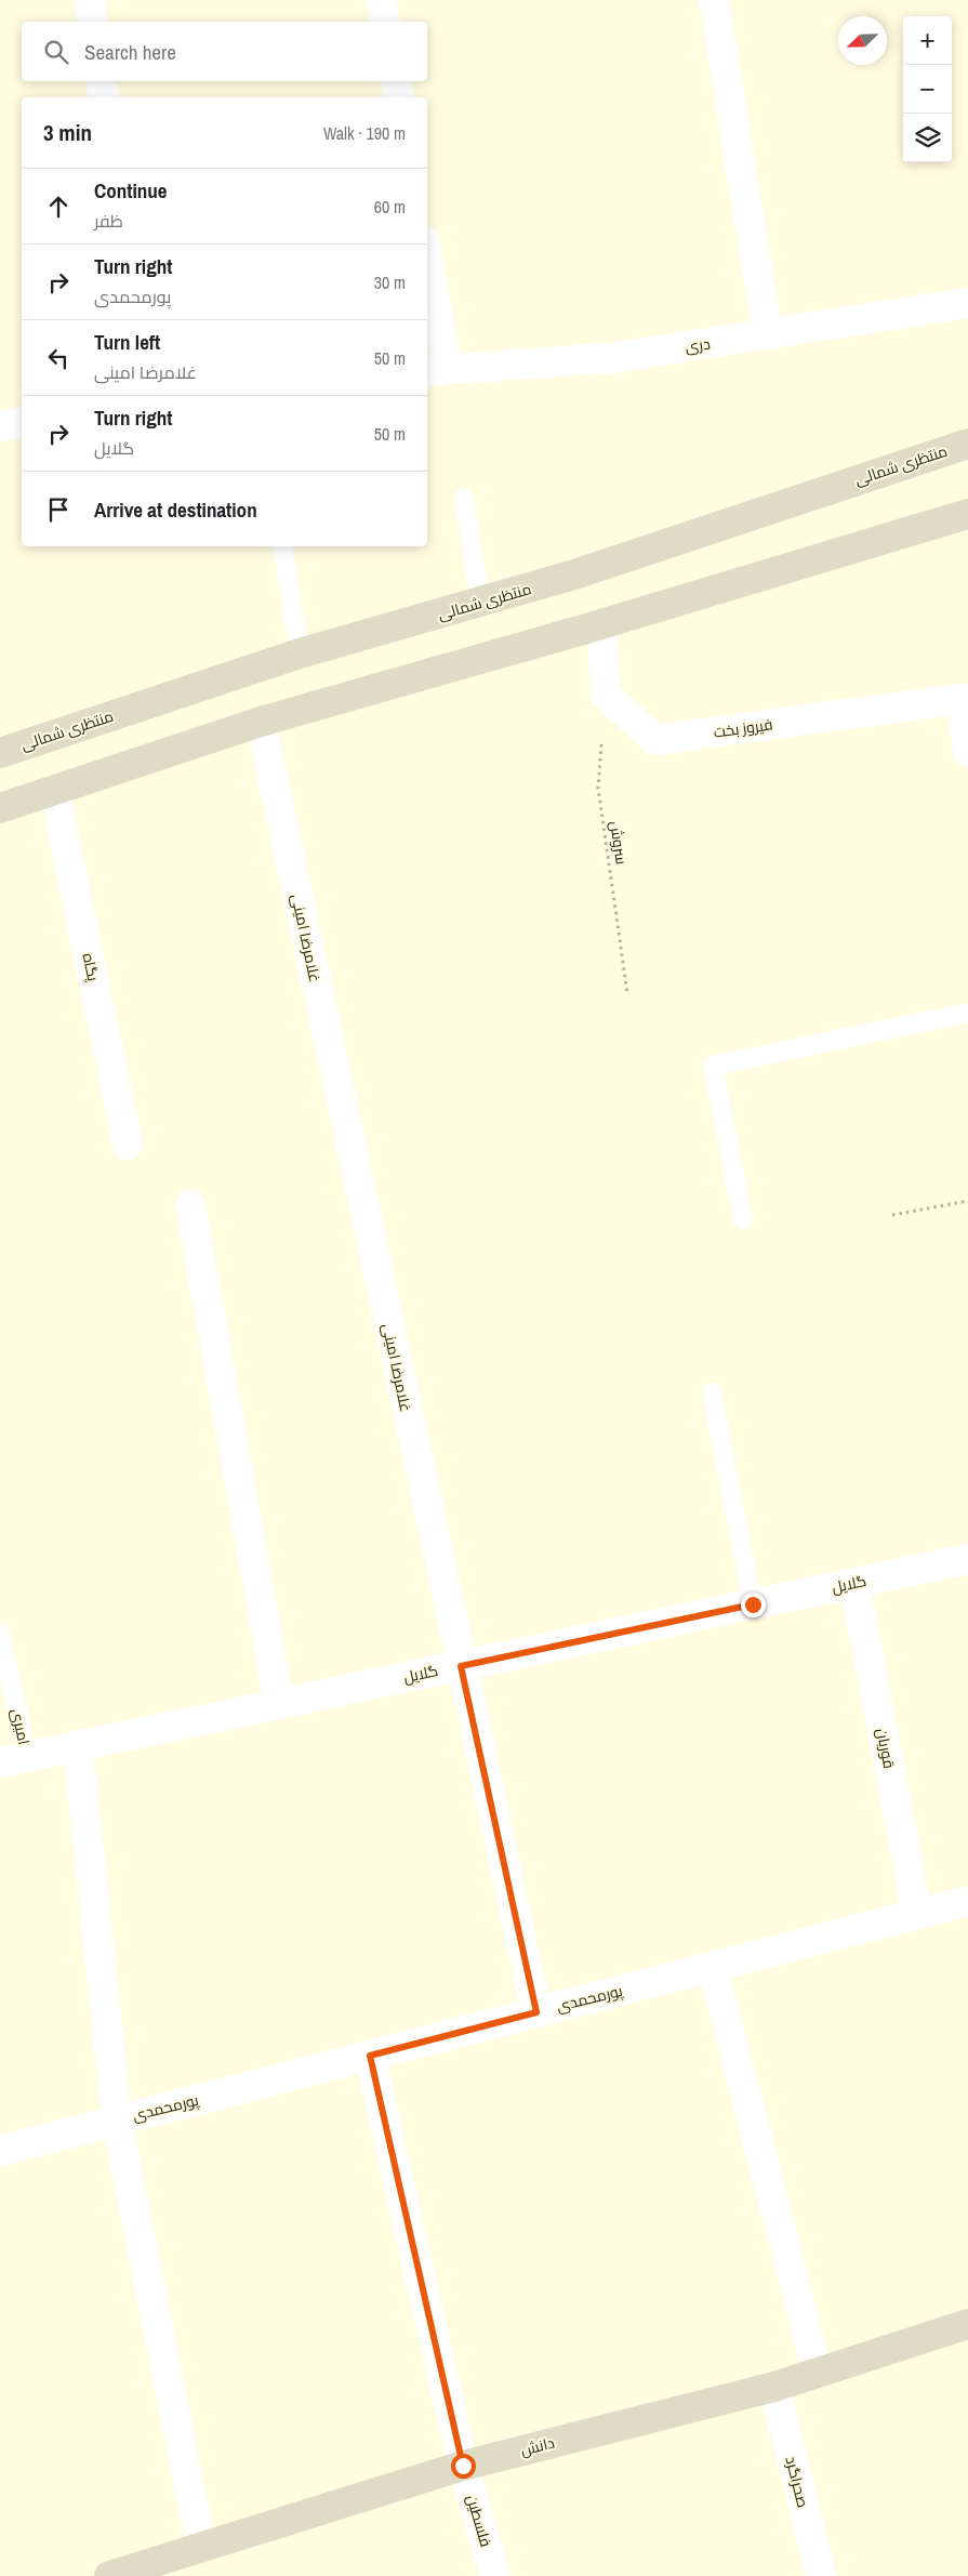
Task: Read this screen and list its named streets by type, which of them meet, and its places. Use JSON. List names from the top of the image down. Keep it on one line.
{"streets":{"main road":["منتظری شمالی","دانش"],"street":["دری","فیروز بخت","غلامرضا امینی","پگاه","گلایل","قوریان","پورمحمدی","صحراگرد","فلسطین"],"lane":["امیری"],"path":["سروش"]},"crossings":[["فیروز بخت","سروش"],["غلامرضا امینی","گلایل"],["غلامرضا امینی","پورمحمدی"],["گلایل","امیری"],["گلایل","قوریان"],["قوریان","پورمحمدی"],["پورمحمدی","دانش"],["پورمحمدی","فلسطین"],["دانش","صحراگرد"],["دانش","فلسطین"]],"north":"bottom left","page":{"map_buttons":["+","−"],"search":"Search here","heading":["3 min","Walk · 190 m"],"list":[["Continue","ظفر","60 m"],["Turn right","پورمحمدی","30 m"],["Turn left","غلامرضا امینی","50 m"],["Turn right","گلایل","50 m"],"Arrive at destination"]}}
